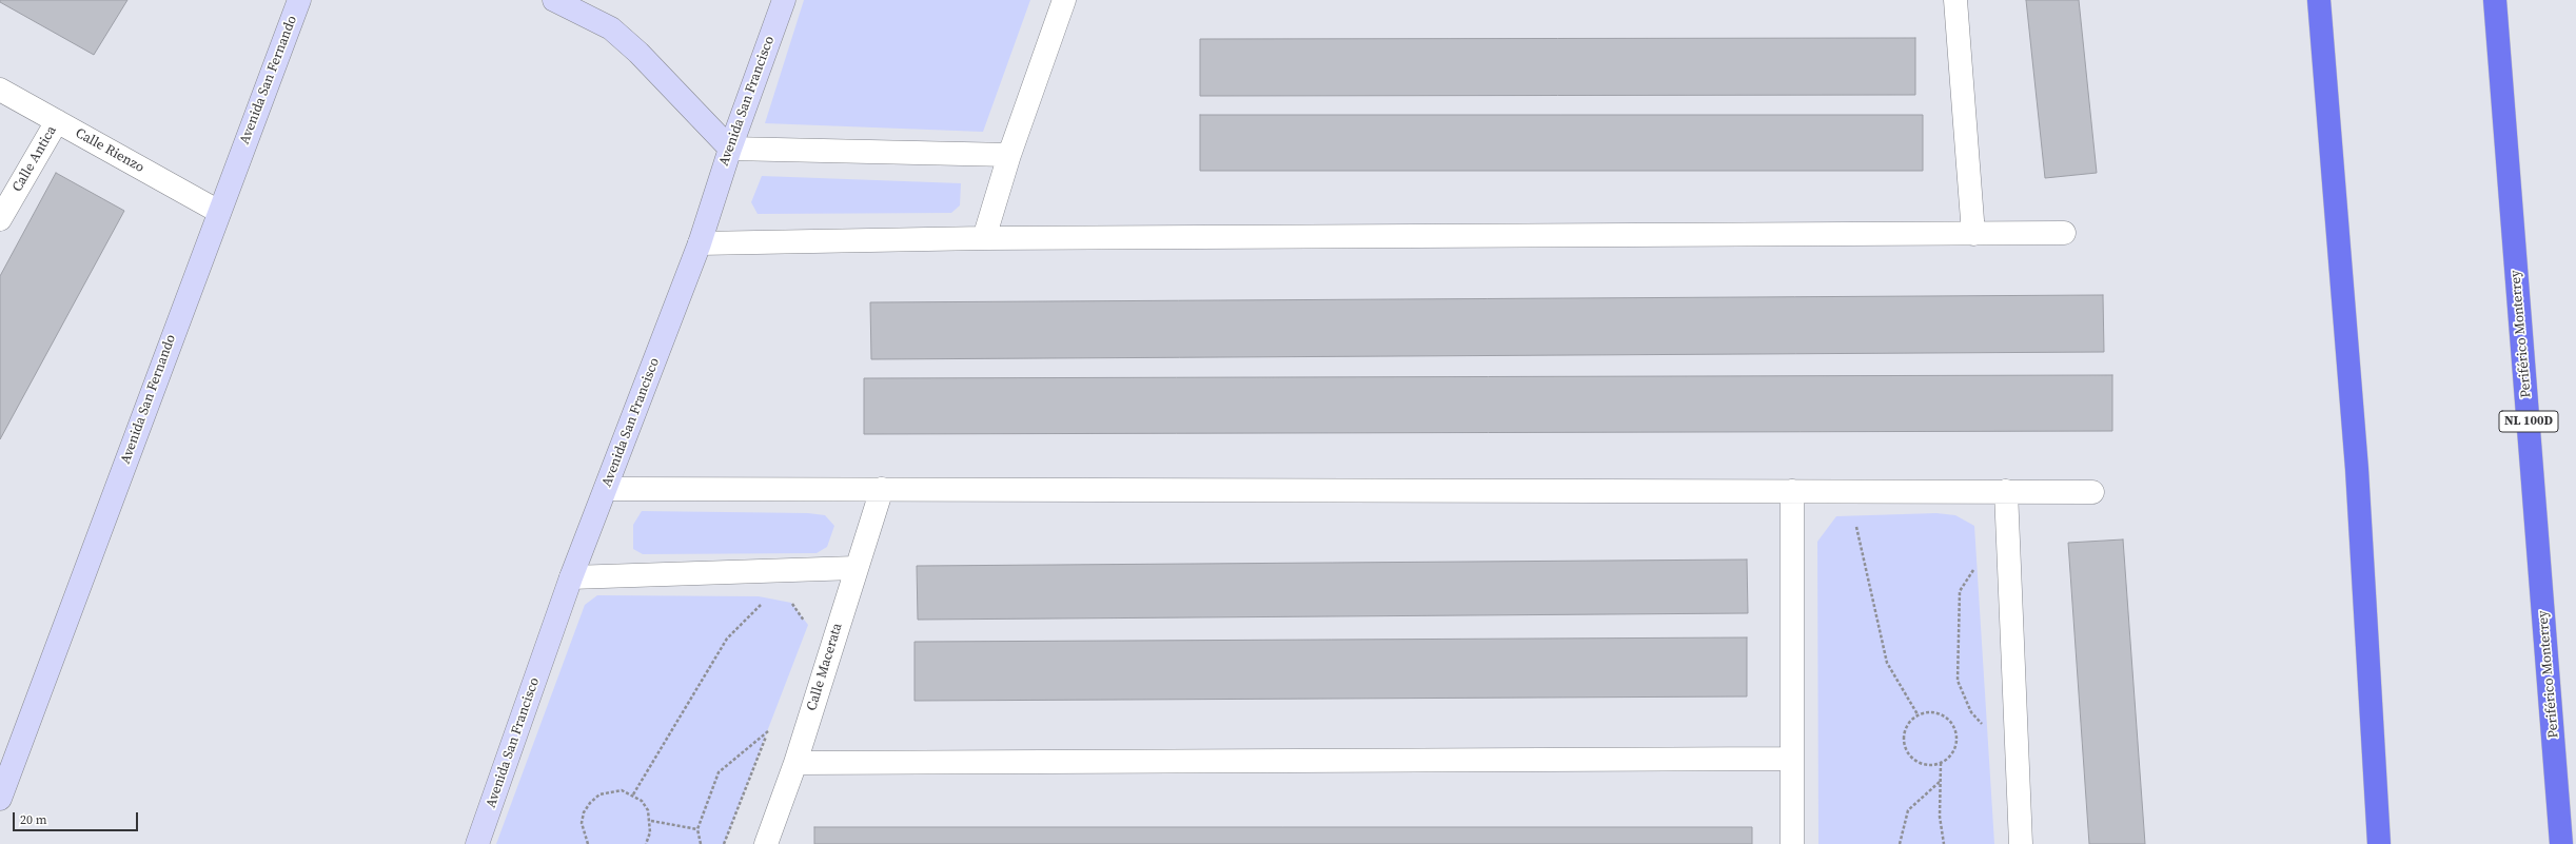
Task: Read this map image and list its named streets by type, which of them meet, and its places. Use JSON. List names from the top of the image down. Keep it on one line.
{"streets":{"highway":["Periférico Monterrey","NL 100D"],"street":["Avenida San Fernando","Avenida San Francisco","Calle Rienzo","Calle Antica","Calle Macerata"]},"crossings":[["Avenida San Fernando","Calle Rienzo"],["Calle Rienzo","Calle Antica"]],"scale_bar":"20 m"}
